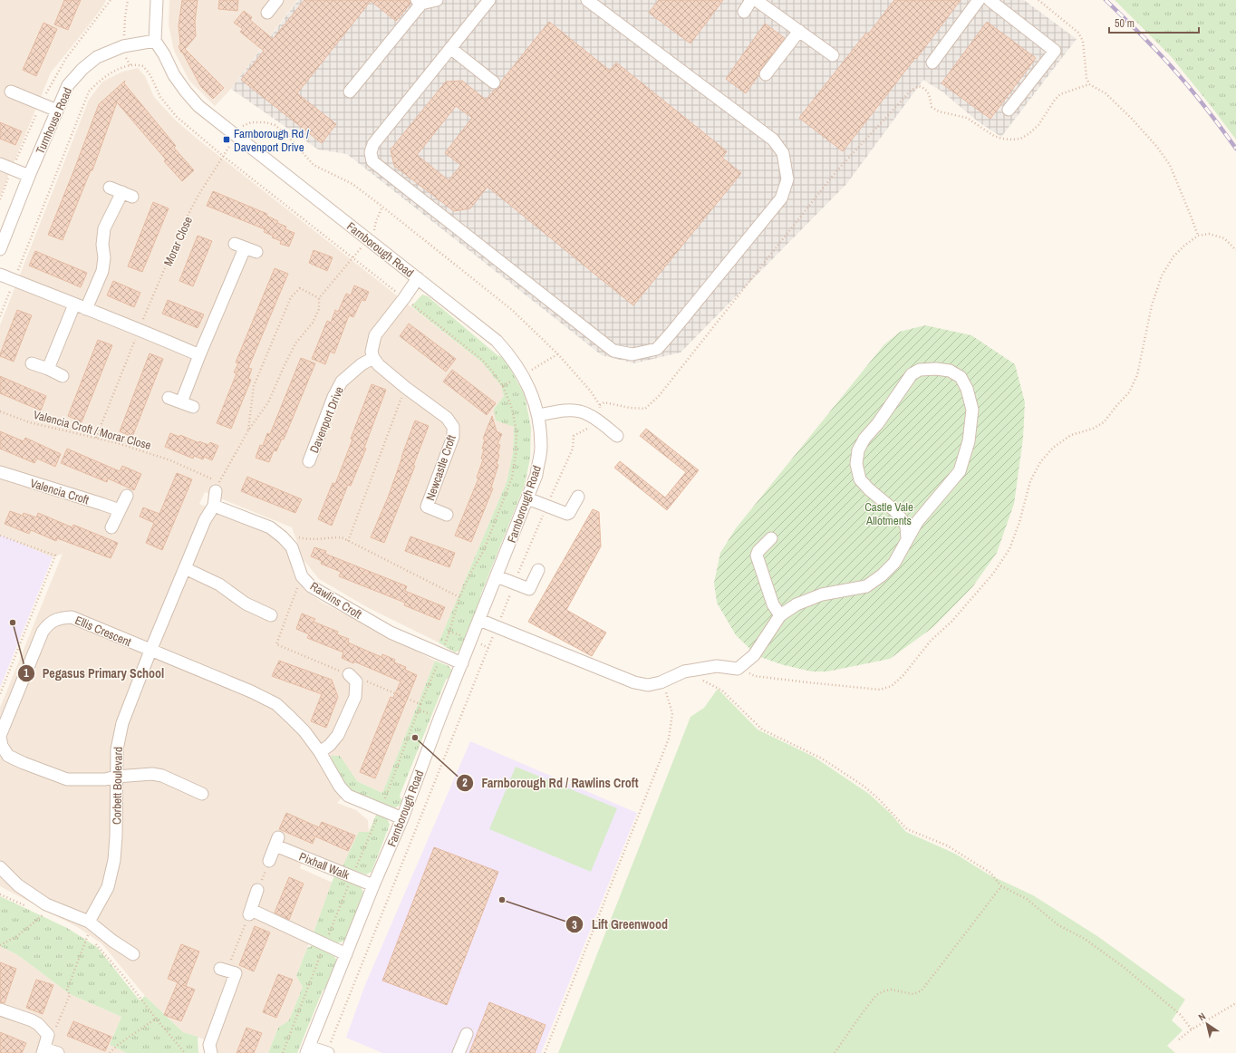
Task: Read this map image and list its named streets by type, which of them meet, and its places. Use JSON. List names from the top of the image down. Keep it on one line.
{"streets":{"street":["Turnhouse Road","Farnborough Road","Davenport Drive","Newcastle Croft","Valencia Croft","Rawlins Croft","Ellis Crescent","Corbett Boulevard","Pixhall Walk"],"path":["Morar Close","Valencia Croft / Morar Close"]},"crossings":[["Turnhouse Road","Farnborough Road"],["Morar Close","Valencia Croft / Morar Close"],["Farnborough Road","Rawlins Croft"],["Farnborough Road","Pixhall Walk"],["Davenport Drive","Newcastle Croft"],["Rawlins Croft","Corbett Boulevard"],["Ellis Crescent","Corbett Boulevard"]],"parks":["Castle Vale Allotments"],"places":{"transit":["Farnborough Rd / Davenport Drive"],"other":["Pegasus Primary School","Farnborough Rd / Rawlins Croft","Lift Greenwood"]},"scale_bar":"50 m","north":"top left"}
